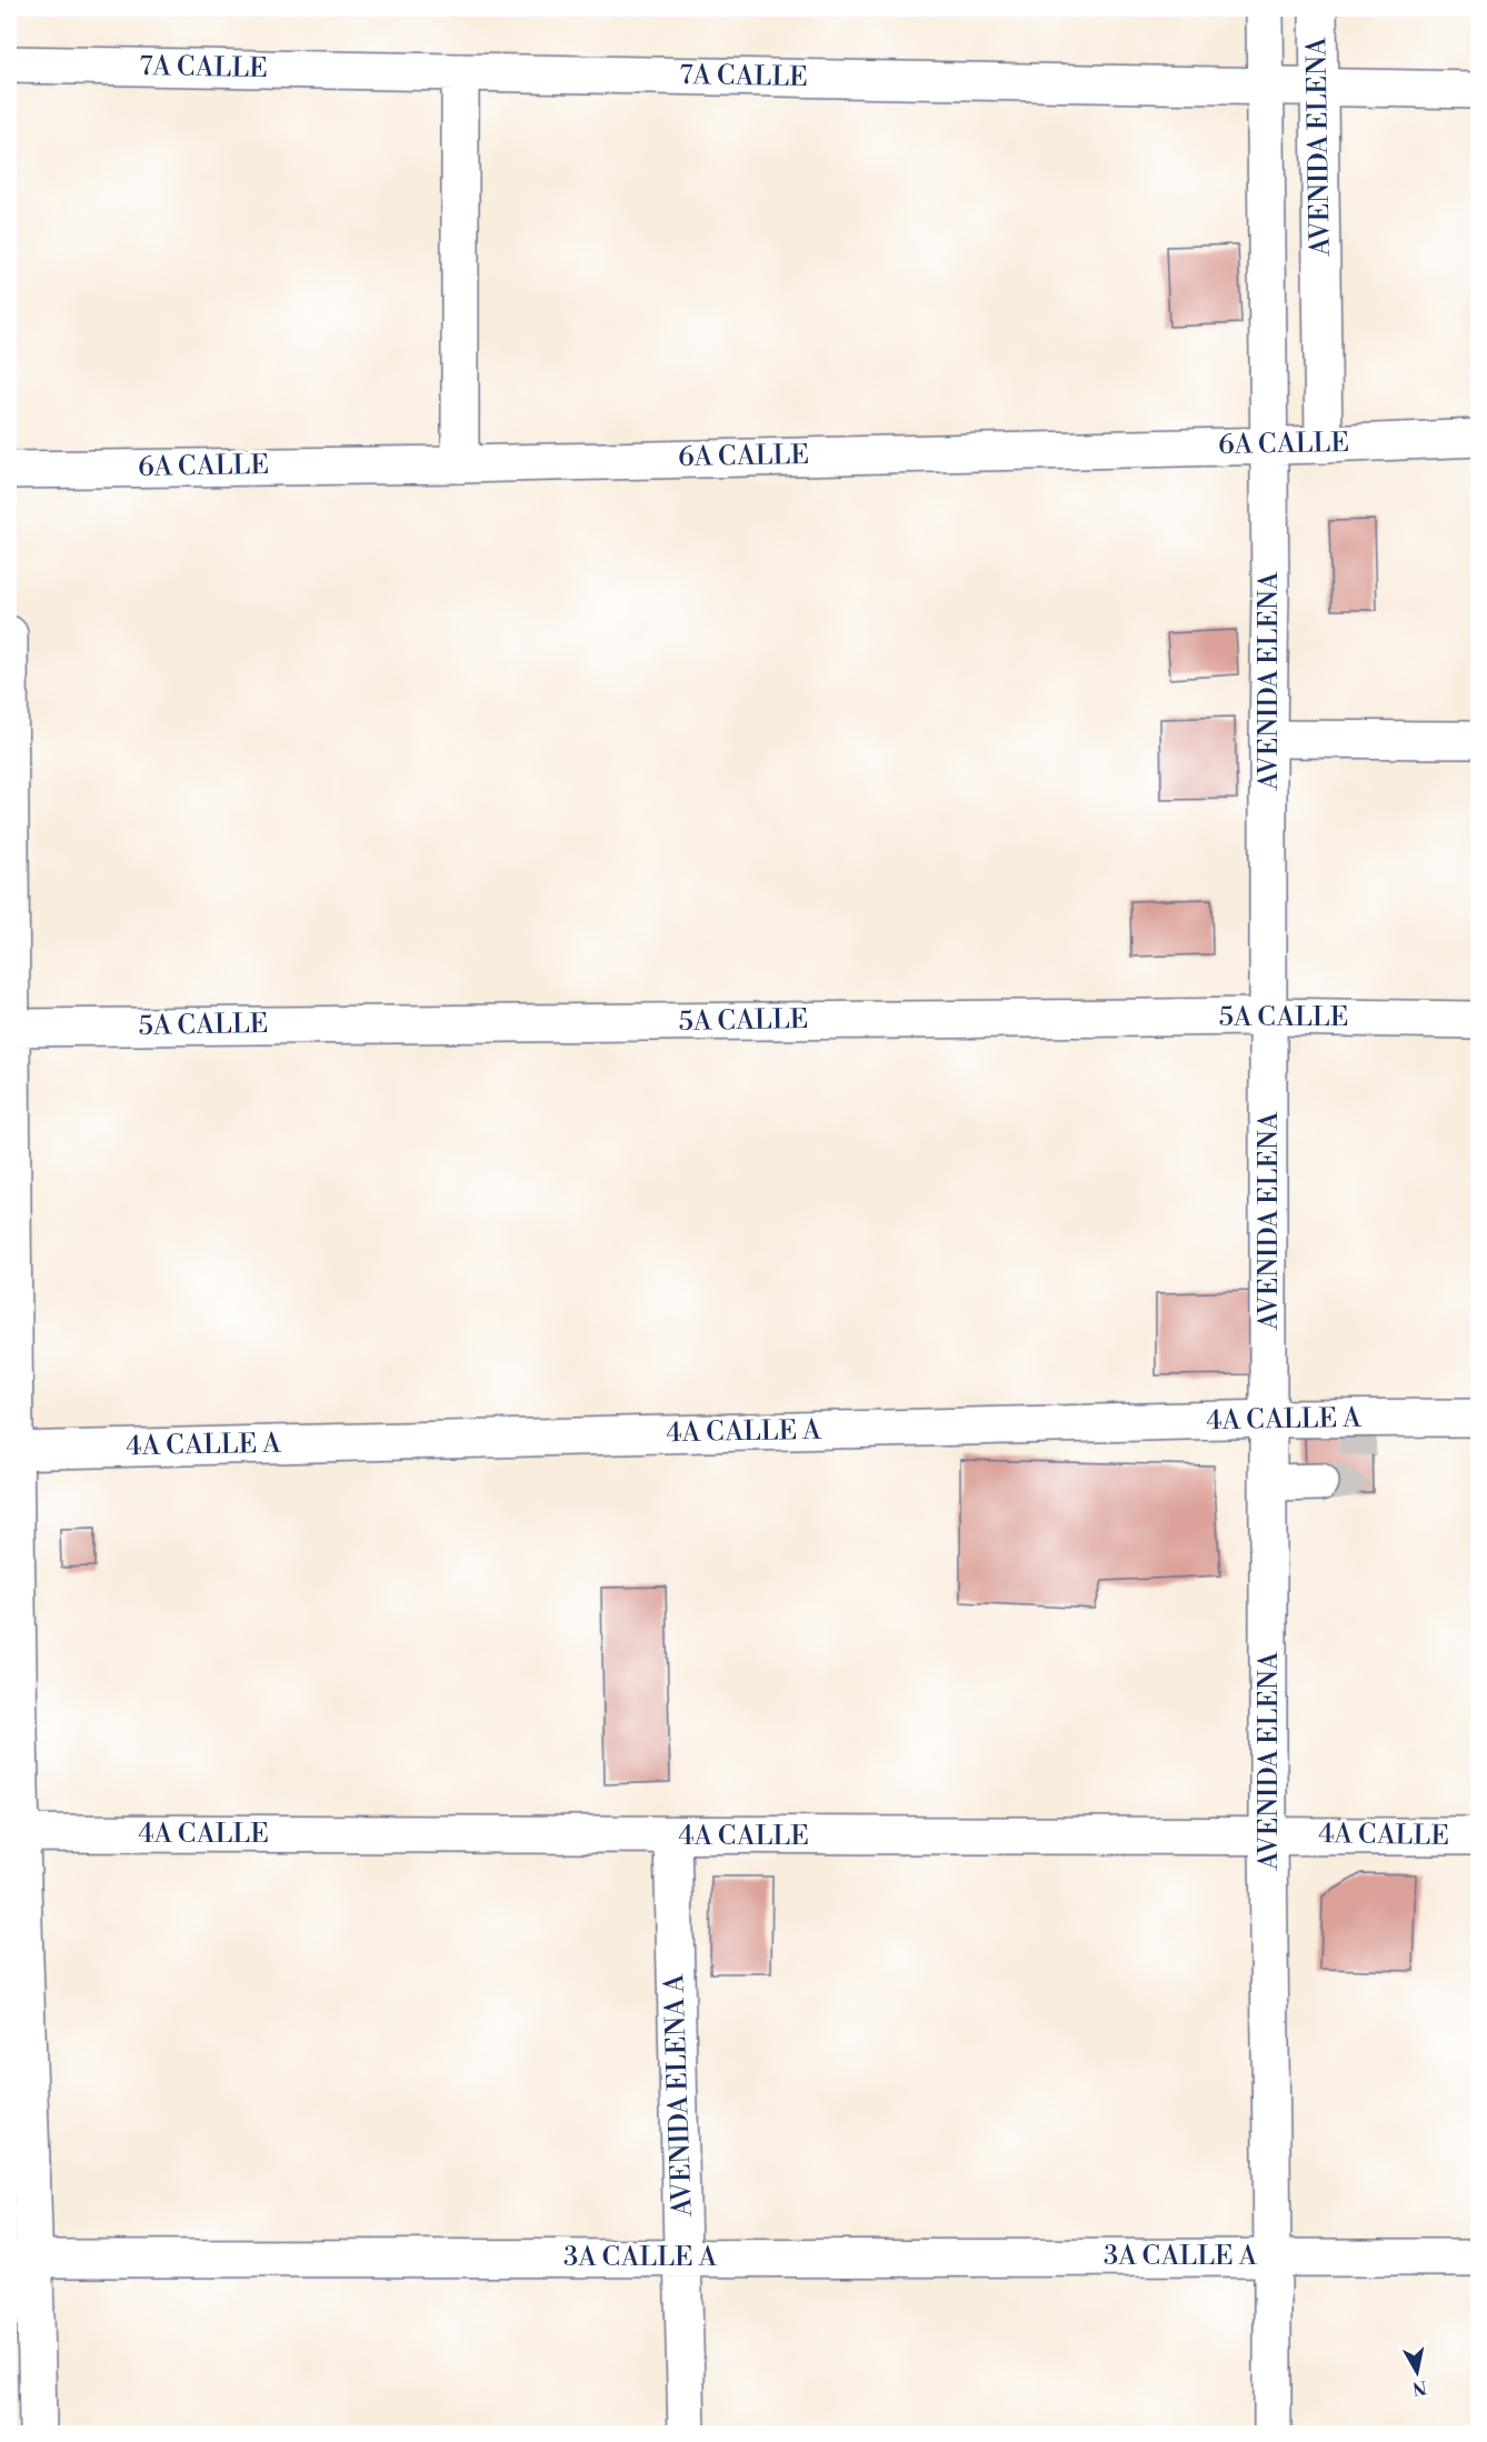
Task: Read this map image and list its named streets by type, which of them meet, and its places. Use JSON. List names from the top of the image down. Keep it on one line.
{"streets":{"street":["7A CALLE","AVENIDA ELENA","6A CALLE","5A CALLE","4A CALLE A","4A CALLE","AVENIDA ELENA A","3A CALLE A"]},"crossings":[["7A CALLE","AVENIDA ELENA"],["AVENIDA ELENA","6A CALLE"],["AVENIDA ELENA","5A CALLE"],["AVENIDA ELENA","4A CALLE A"],["AVENIDA ELENA","4A CALLE"],["AVENIDA ELENA","3A CALLE A"],["4A CALLE","AVENIDA ELENA A"],["AVENIDA ELENA A","3A CALLE A"]],"north":"bottom"}
